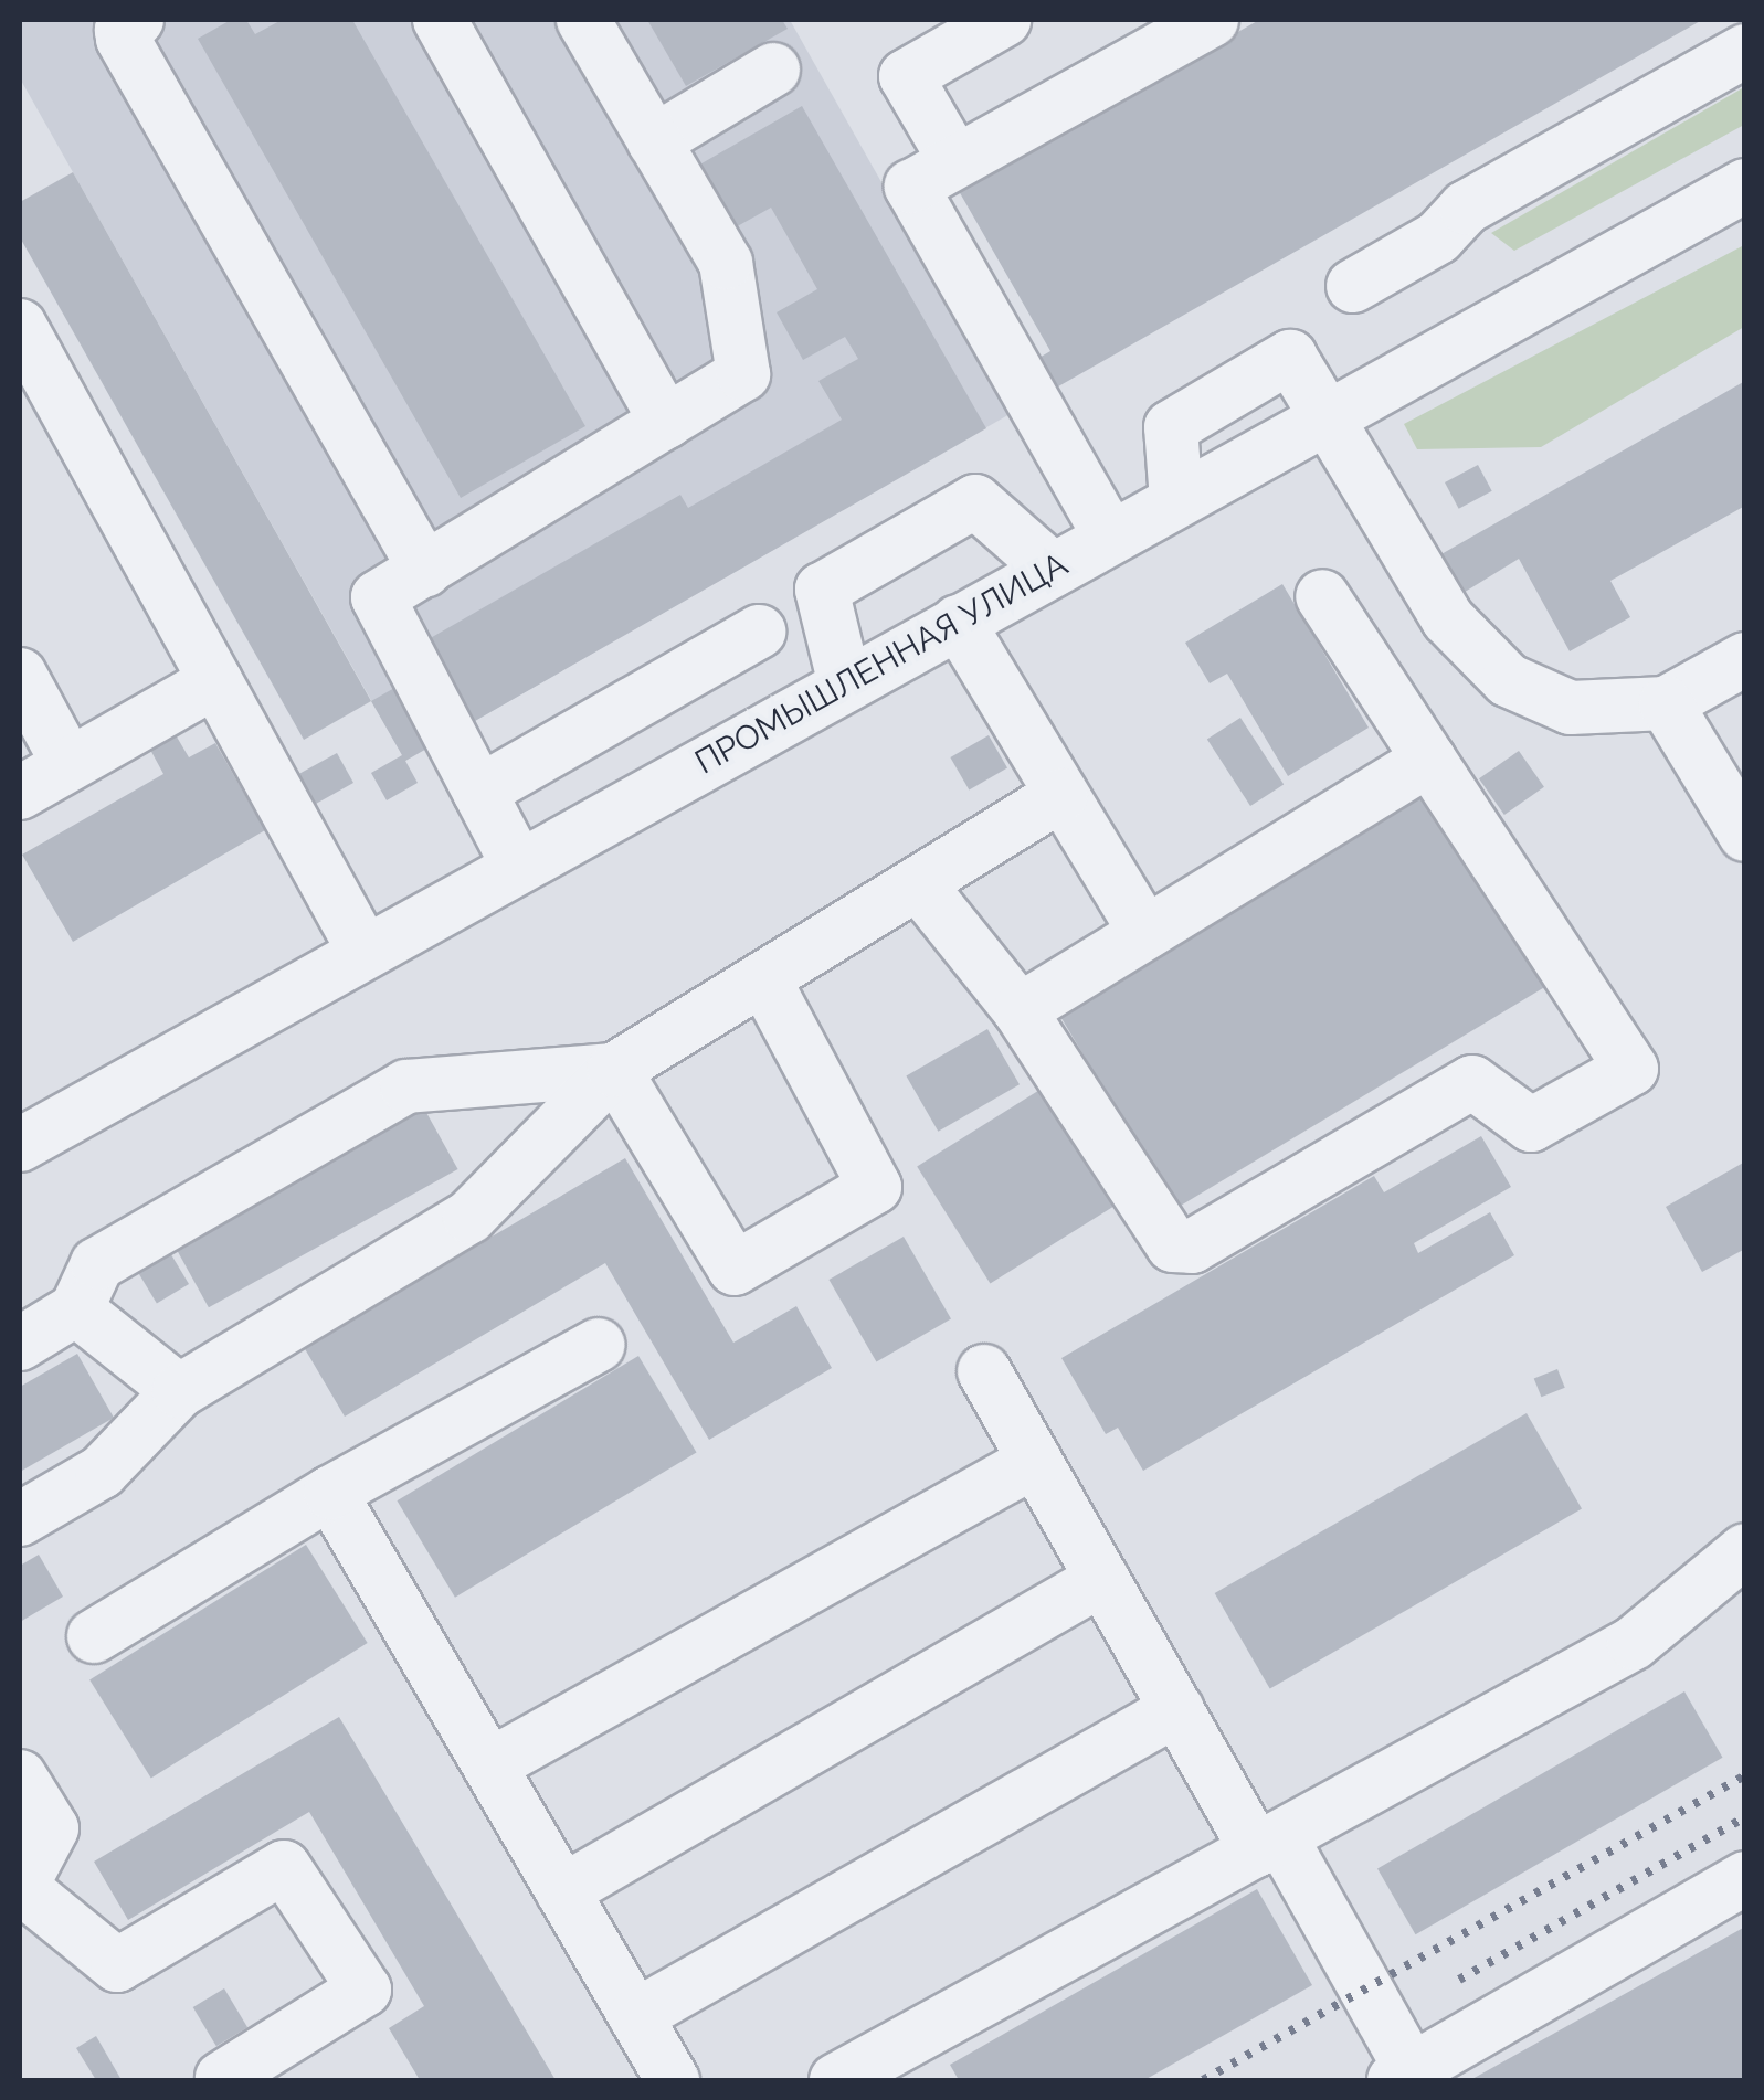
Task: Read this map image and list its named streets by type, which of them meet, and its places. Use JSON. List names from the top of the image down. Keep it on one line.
{"streets":{"street":["ПРОМЫШЛЕННАЯ УЛИЦА"]}}
